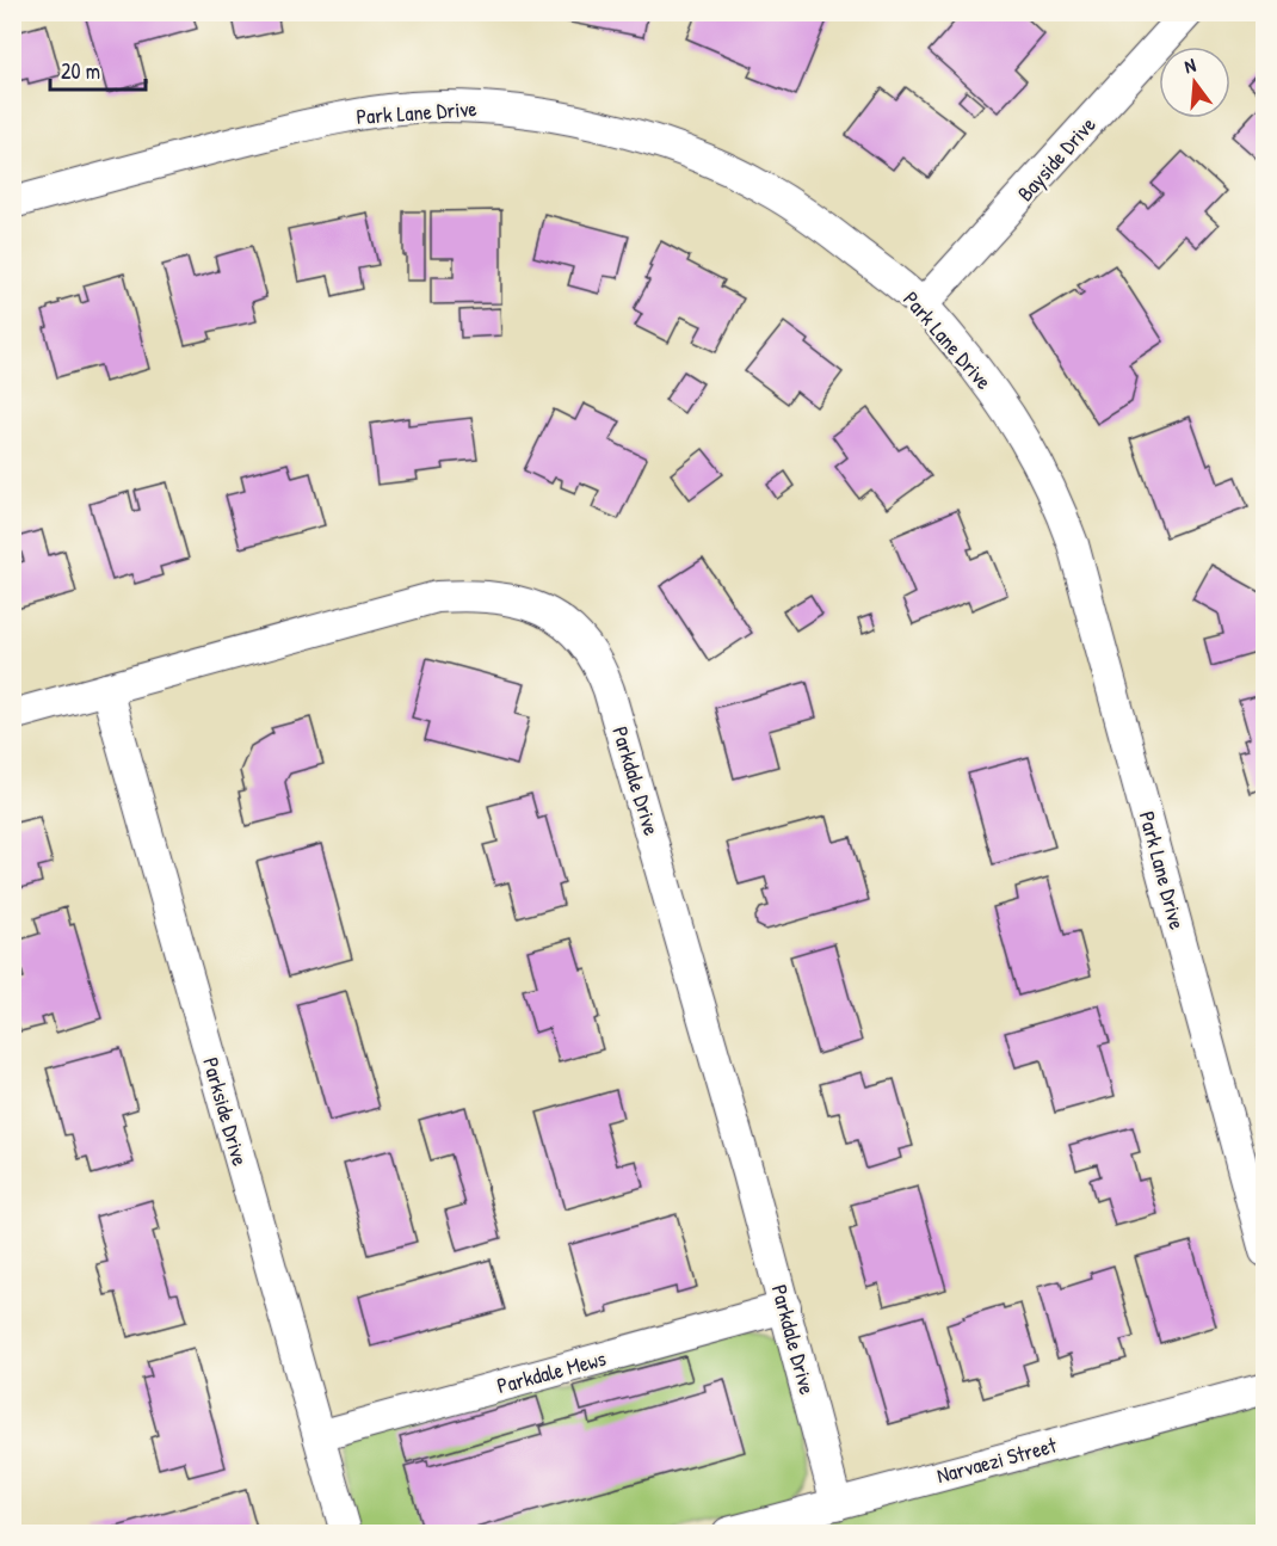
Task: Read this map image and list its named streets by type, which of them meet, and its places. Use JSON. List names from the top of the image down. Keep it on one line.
{"streets":{"street":["Park Lane Drive","Bayside Drive","Parkdale Drive","Parkside Drive","Parkdale Mews","Narvaezi Street"]},"crossings":[["Park Lane Drive","Bayside Drive"],["Parkdale Drive","Parkside Drive"],["Parkdale Drive","Parkdale Mews"],["Parkdale Drive","Narvaezi Street"],["Parkside Drive","Parkdale Mews"]],"scale_bar":"20 m","north":"top"}
